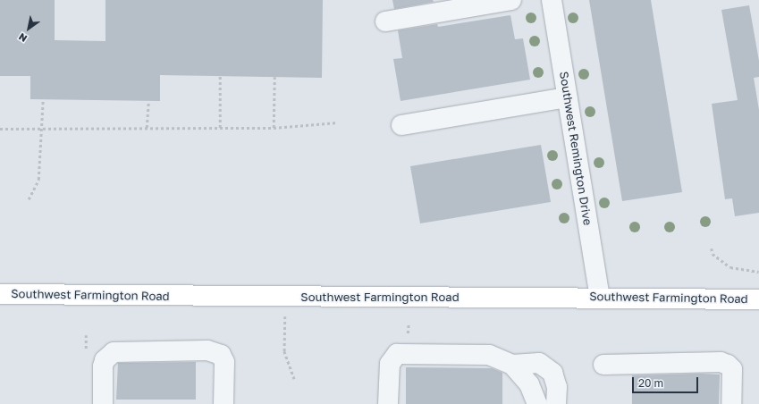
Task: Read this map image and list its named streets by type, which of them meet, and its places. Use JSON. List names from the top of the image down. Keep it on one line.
{"streets":{"main road":["Southwest Farmington Road"],"street":["Southwest Remington Drive"]},"crossings":[["Southwest Remington Drive","Southwest Farmington Road"]],"scale_bar":"20 m","north":"bottom left"}
